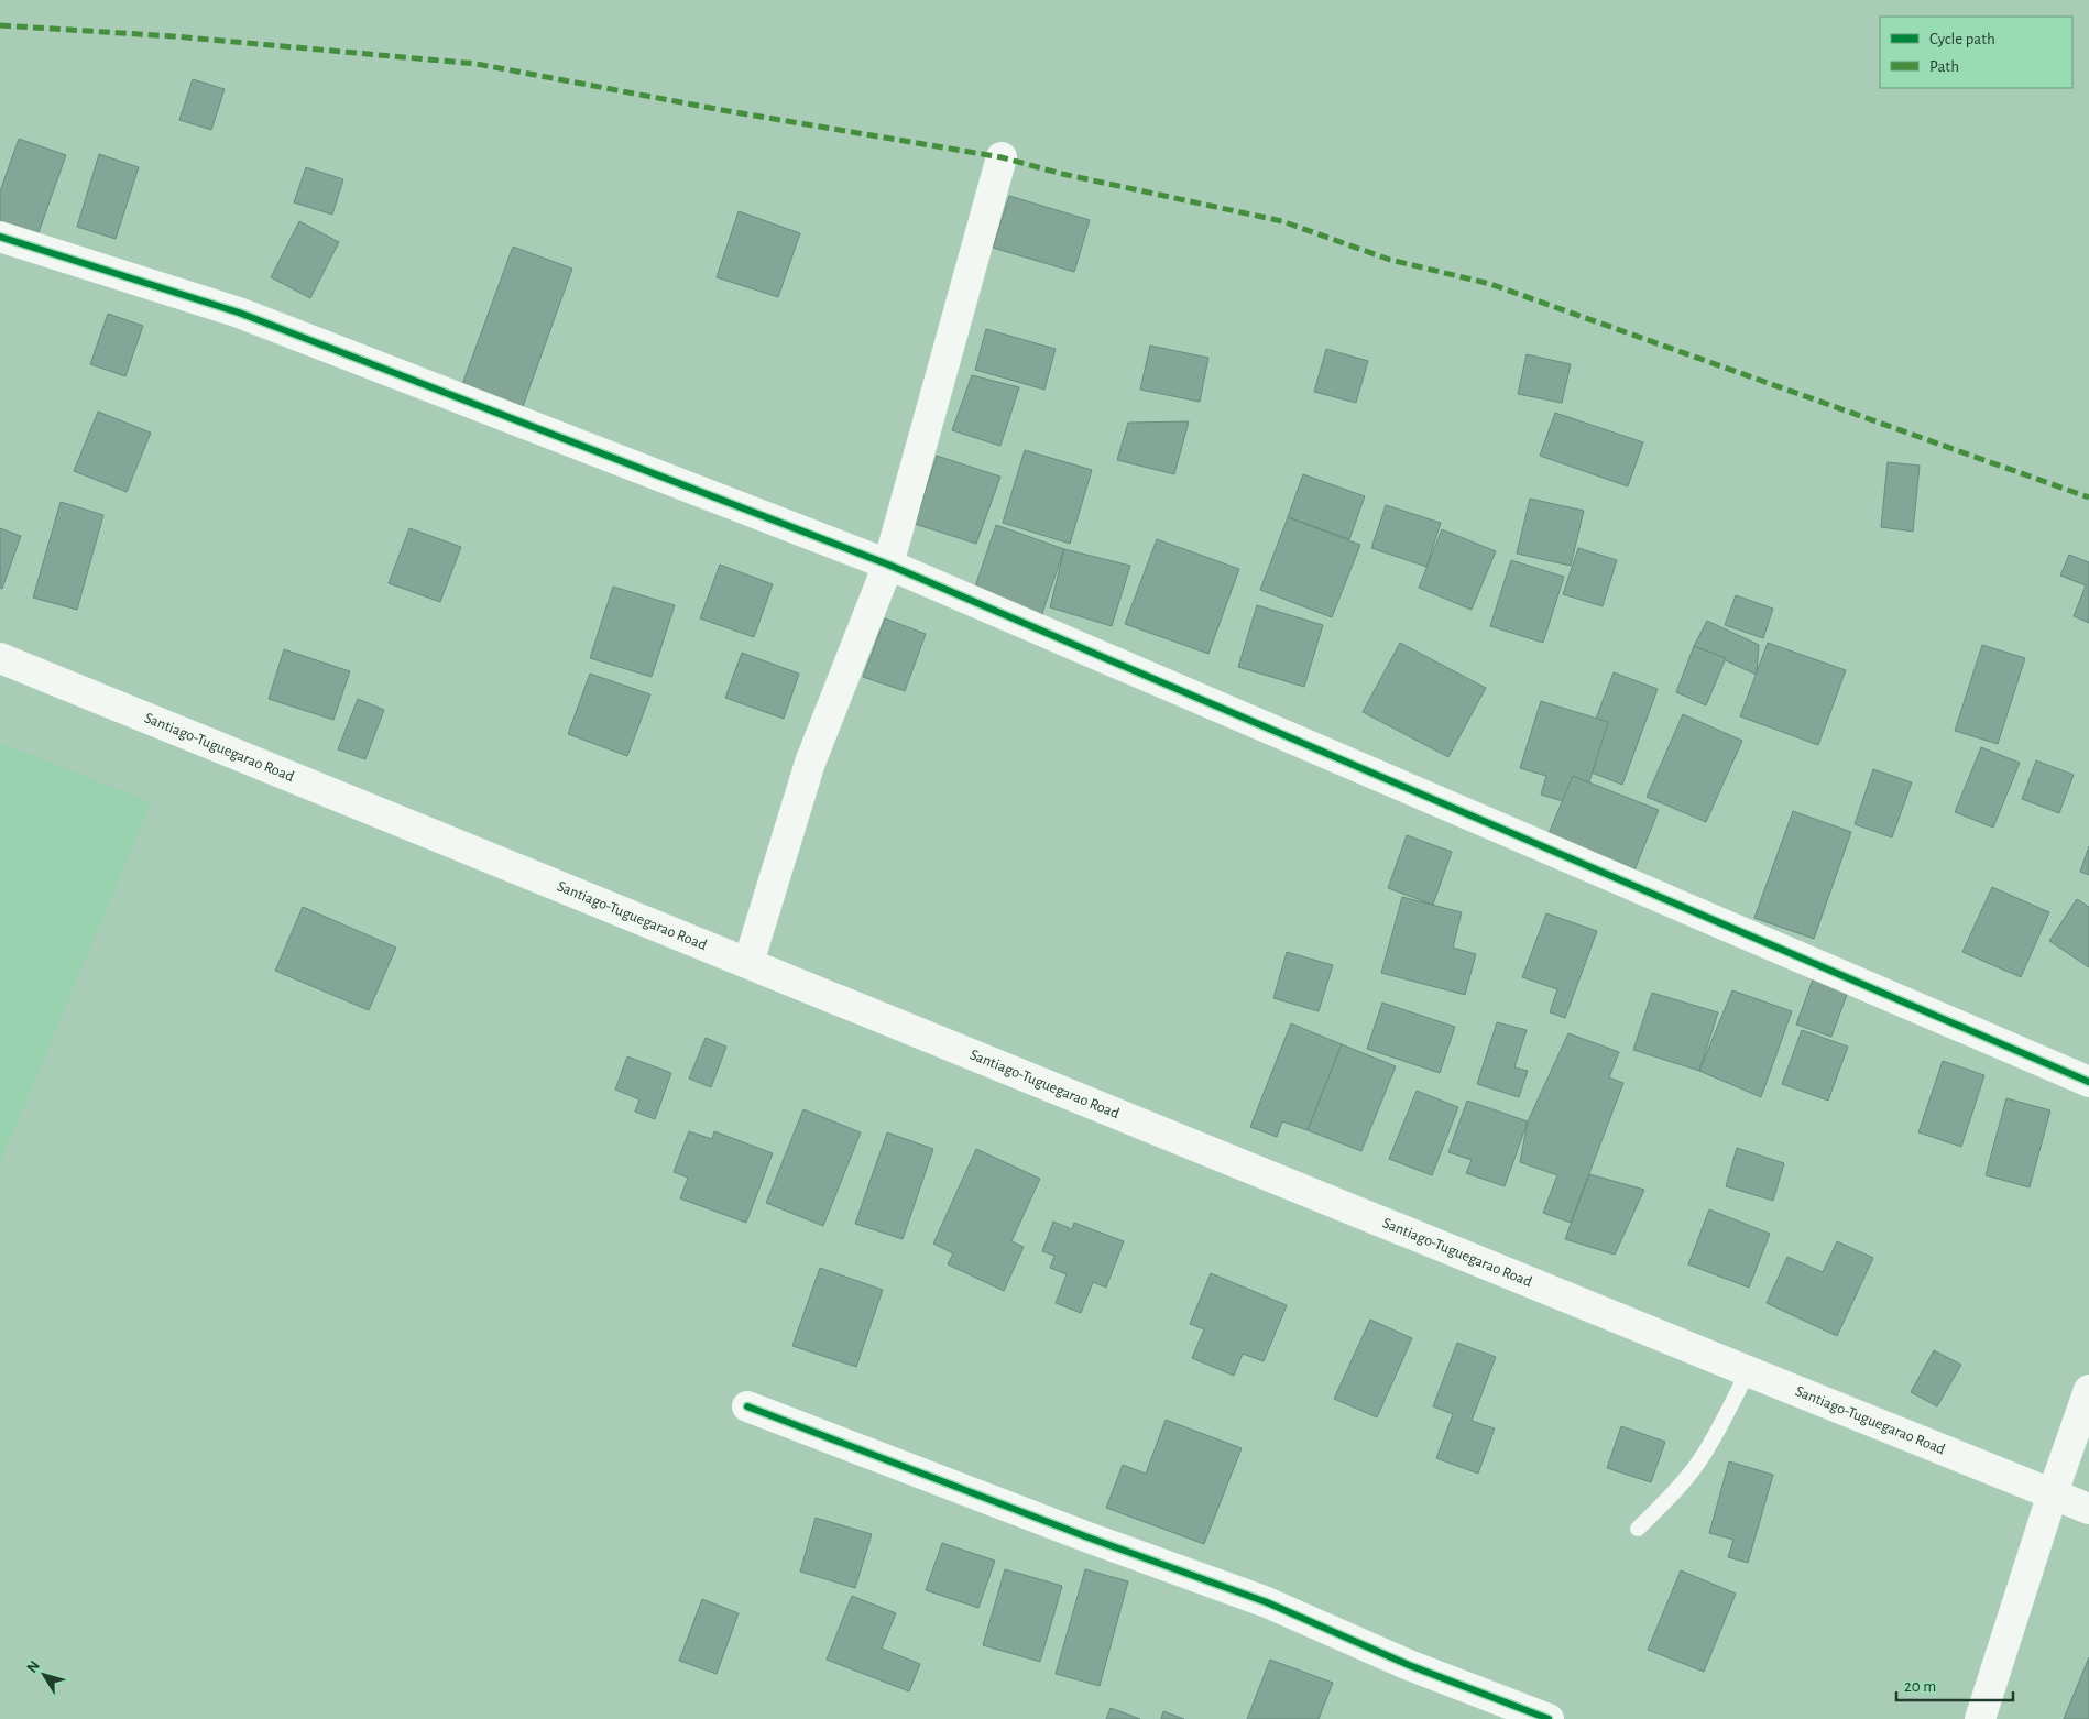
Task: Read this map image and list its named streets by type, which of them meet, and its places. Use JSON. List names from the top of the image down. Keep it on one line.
{"streets":{"main road":["Santiago-Tuguegarao Road"]},"legend":["Cycle path","Path"],"scale_bar":"20 m","north":"top left"}
